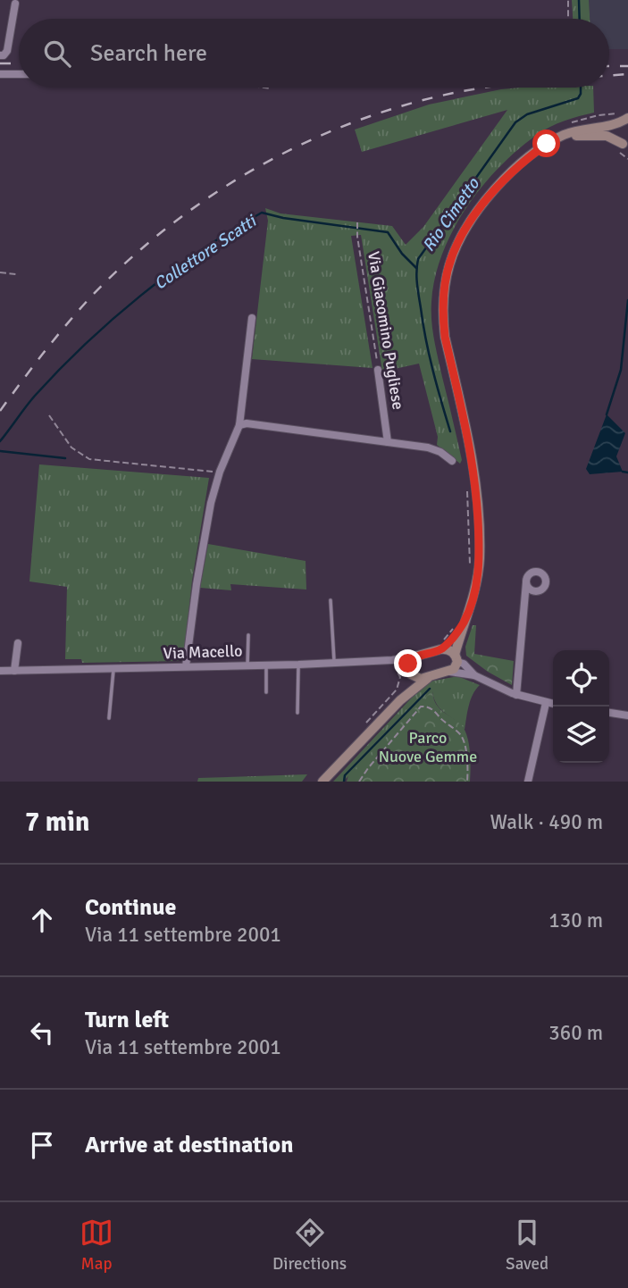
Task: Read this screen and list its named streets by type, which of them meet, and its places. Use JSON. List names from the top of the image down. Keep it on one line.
{"streets":{"street":["Via Giacomino Pugliese","Via Macello"]},"water":["Rio Cimetto","Collettore Scatti"],"parks":["Parco Nuove Gemme"],"page":{"search":"Search here","heading":["7 min","Walk · 490 m"],"list":[["Continue","Via 11 settembre 2001","130 m"],["Turn left","Via 11 settembre 2001","360 m"],"Arrive at destination"],"nav":["Map","Directions","Saved"]}}
